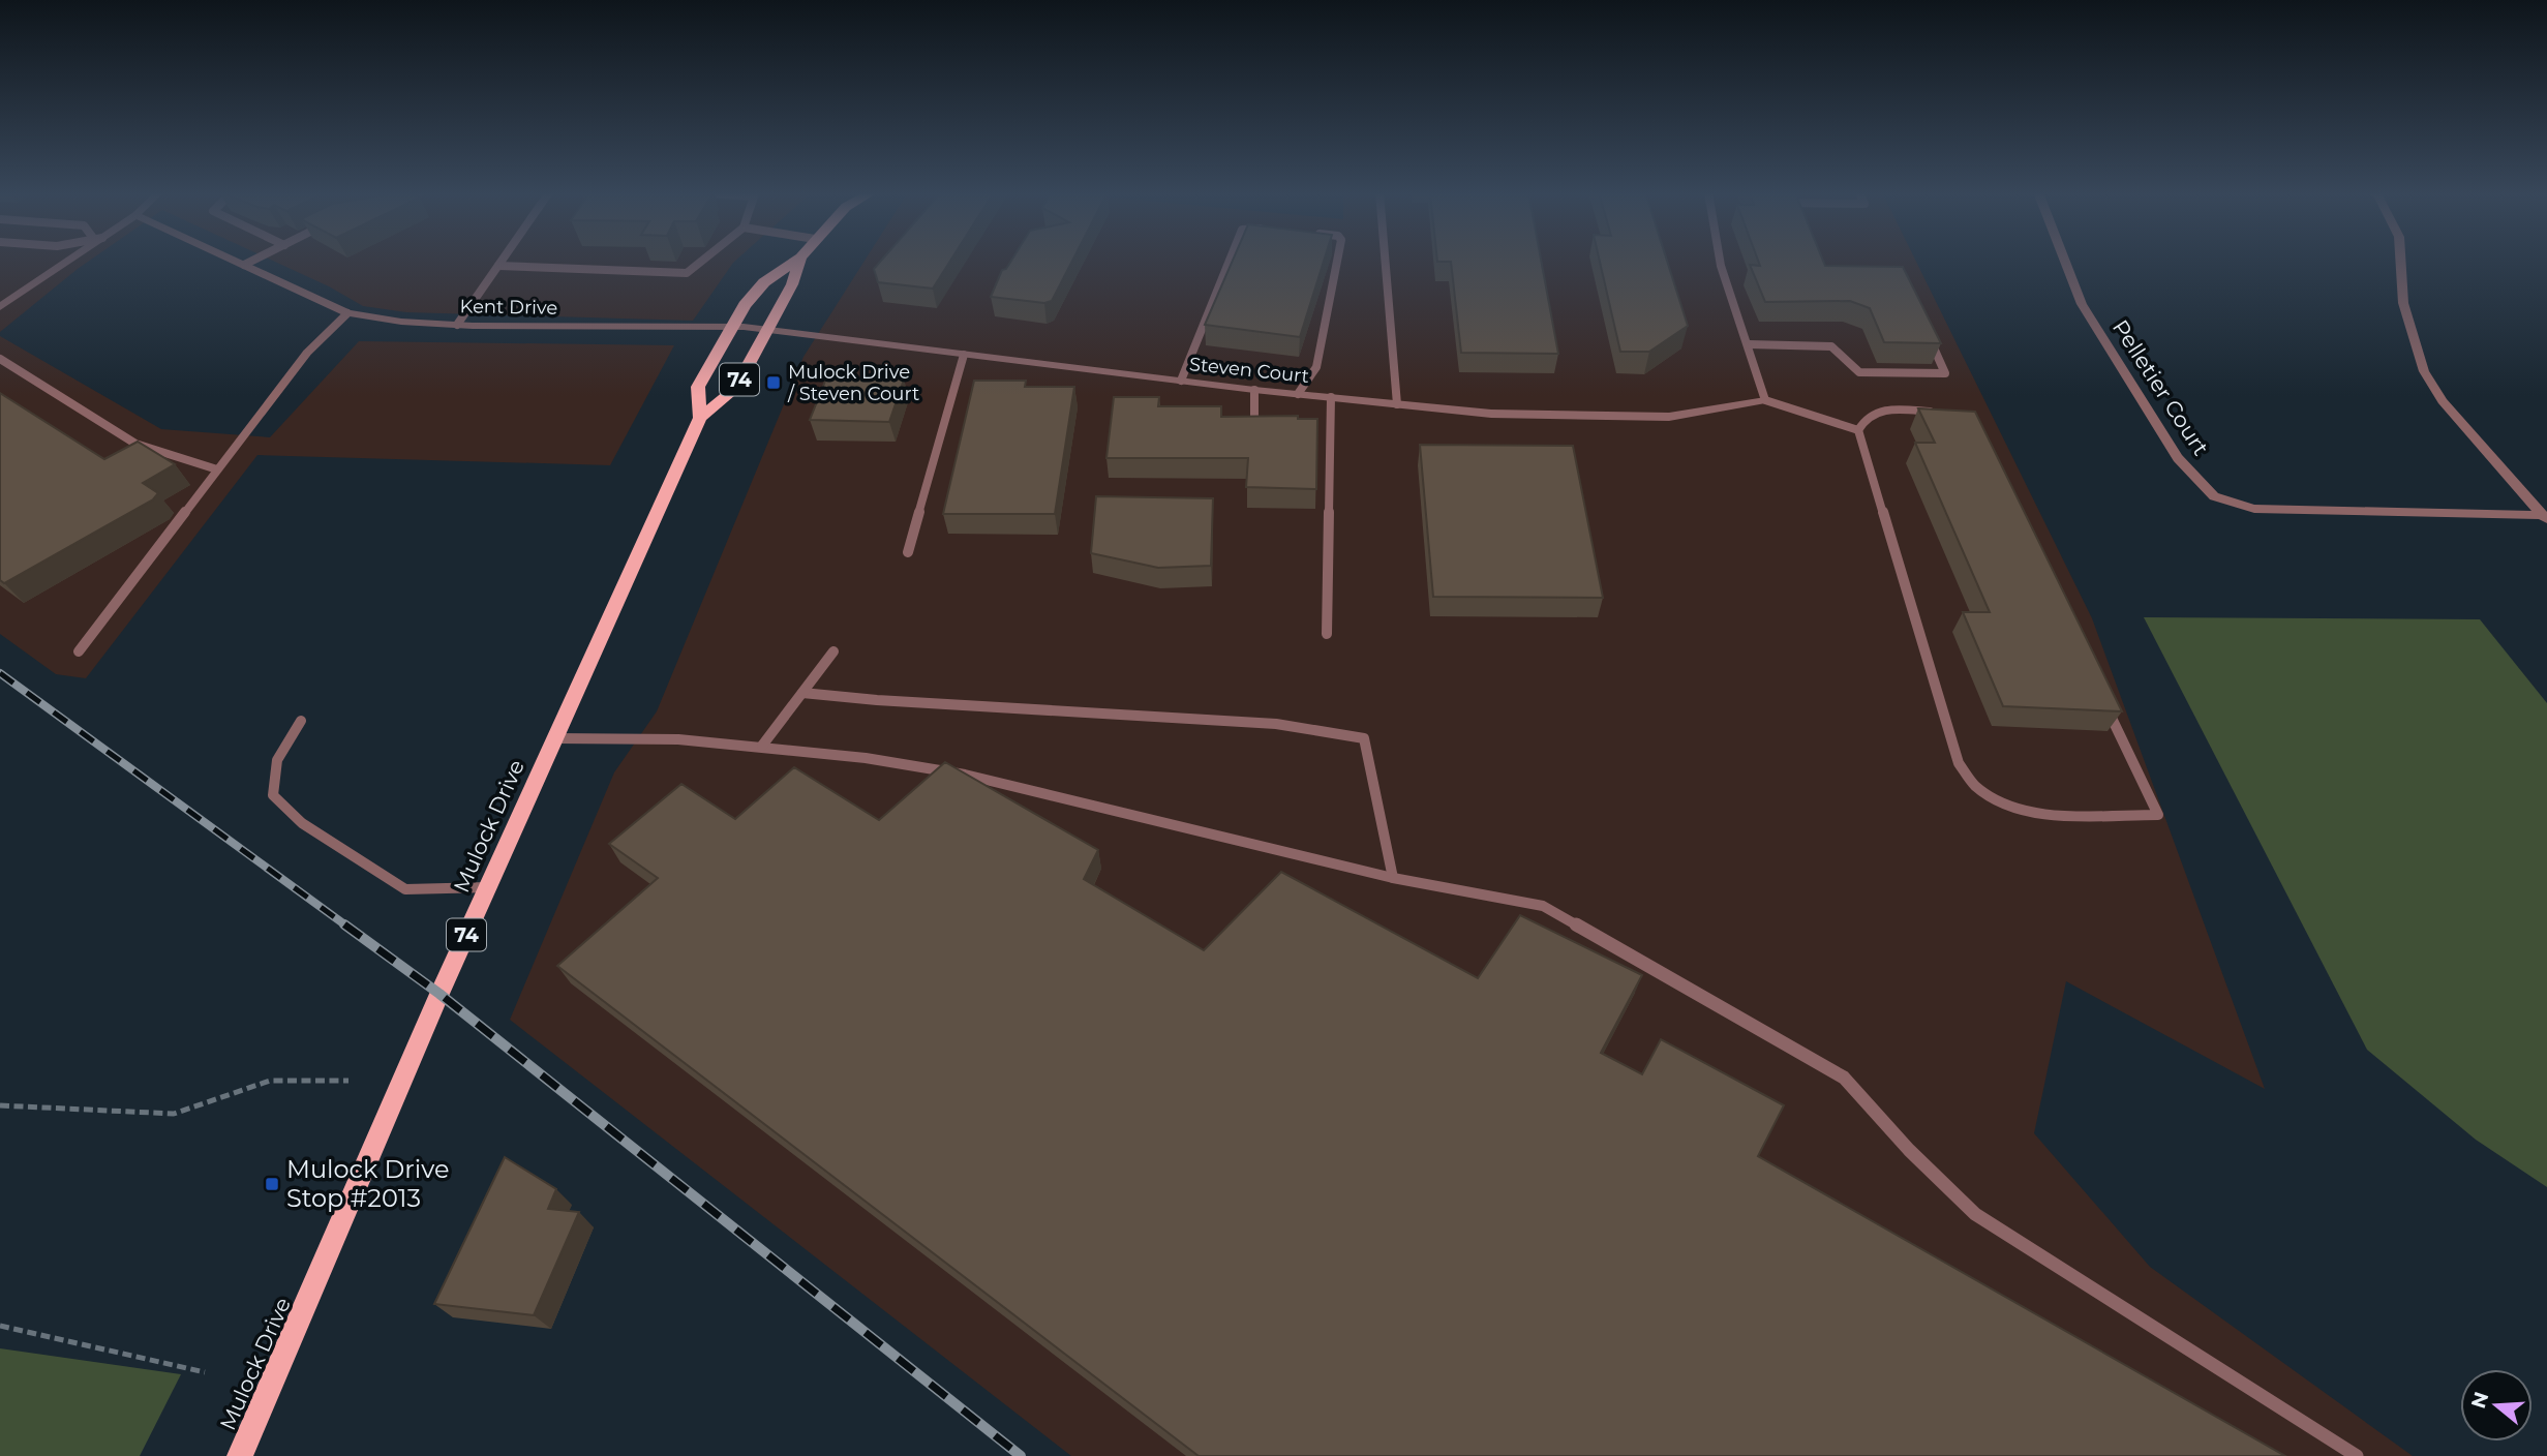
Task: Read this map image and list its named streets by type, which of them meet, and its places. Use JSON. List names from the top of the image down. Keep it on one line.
{"streets":{"main road":["74","Mulock Drive"],"street":["Kent Drive","Steven Court","Pelletier Court"]},"crossings":[["Kent Drive","Steven Court"],["Kent Drive","Mulock Drive"],["Steven Court","Mulock Drive"]],"places":{"transit":["Mulock Drive / Steven Court","Mulock Drive Stop #2013"]},"north":"left"}
